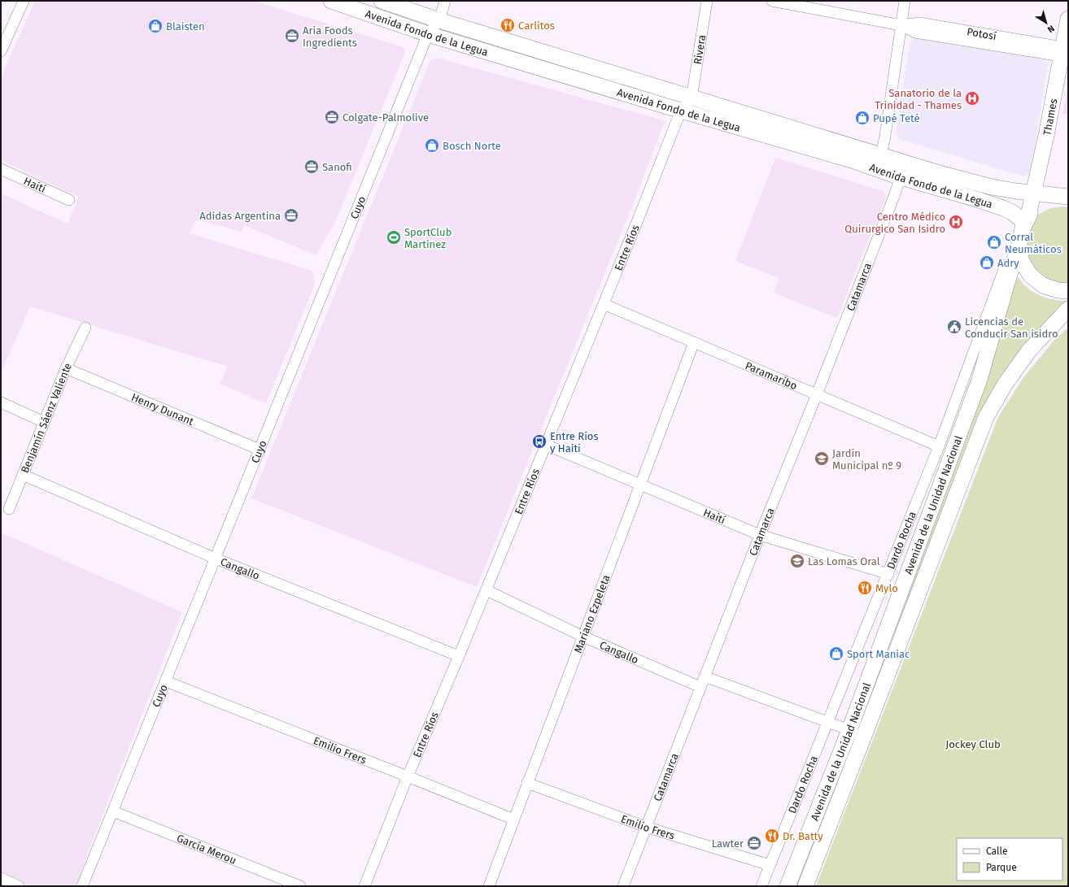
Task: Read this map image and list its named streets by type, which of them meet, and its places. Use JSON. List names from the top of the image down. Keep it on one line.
{"streets":{"main road":["Avenida Fondo de la Legua","Thames","Avenida de la Unidad Nacional"],"street":["Potosí","Rivera","Haití","Cuyo","Entre Ríos","Catamarca","Paramaribo","Henry Dunant","Benjamín Sáenz Valiente","Dardo Rocha","Cangallo","Mariano Ezpeleta","Emilio Frers","García Merou"]},"crossings":[["Avenida Fondo de la Legua","Rivera"],["Avenida Fondo de la Legua","Thames"],["Avenida Fondo de la Legua","Cuyo"],["Avenida Fondo de la Legua","Entre Ríos"],["Avenida Fondo de la Legua","Catamarca"],["Avenida Fondo de la Legua","Avenida de la Unidad Nacional"],["Avenida Fondo de la Legua","Dardo Rocha"],["Potosí","Thames"],["Rivera","Entre Ríos"],["Thames","Avenida de la Unidad Nacional"],["Thames","Dardo Rocha"],["Haití","Entre Ríos"],["Haití","Catamarca"],["Haití","Dardo Rocha"],["Haití","Mariano Ezpeleta"],["Cuyo","Henry Dunant"],["Cuyo","Cangallo"],["Cuyo","Emilio Frers"],["Cuyo","García Merou"],["Entre Ríos","Paramaribo"],["Entre Ríos","Cangallo"],["Entre Ríos","Emilio Frers"],["Catamarca","Paramaribo"],["Catamarca","Cangallo"],["Catamarca","Emilio Frers"],["Paramaribo","Dardo Rocha"],["Paramaribo","Mariano Ezpeleta"],["Henry Dunant","Benjamín Sáenz Valiente"],["Benjamín Sáenz Valiente","Cangallo"],["Avenida de la Unidad Nacional","Dardo Rocha"],["Dardo Rocha","Emilio Frers"],["Cangallo","Mariano Ezpeleta"],["Mariano Ezpeleta","Emilio Frers"]],"parks":["Jockey Club"],"places":{"restaurant":["Carlitos","Mylo","Dr. Batty"],"shop":["Blaisten","Pupé Teté","Bosch Norte","Corral Neumáticos","Adry","Sport Maniac"],"office":["Aria Foods Ingredients","Colgate-Palmolive","Sanofi","Adidas Argentina","Lawter"],"hospital":["Sanatorio de la Trinidad - Thames","Centro Médico Quirurgico San Isidro"],"sports":["SportClub Martinez"],"public building":["Licencias de Conducir San isidro"],"bus stop":["Entre Ríos y Haití"],"school or university":["Jardín Municipal nº 9","Las Lomas Oral"]},"legend":["Calle","Parque"],"north":"bottom right"}
